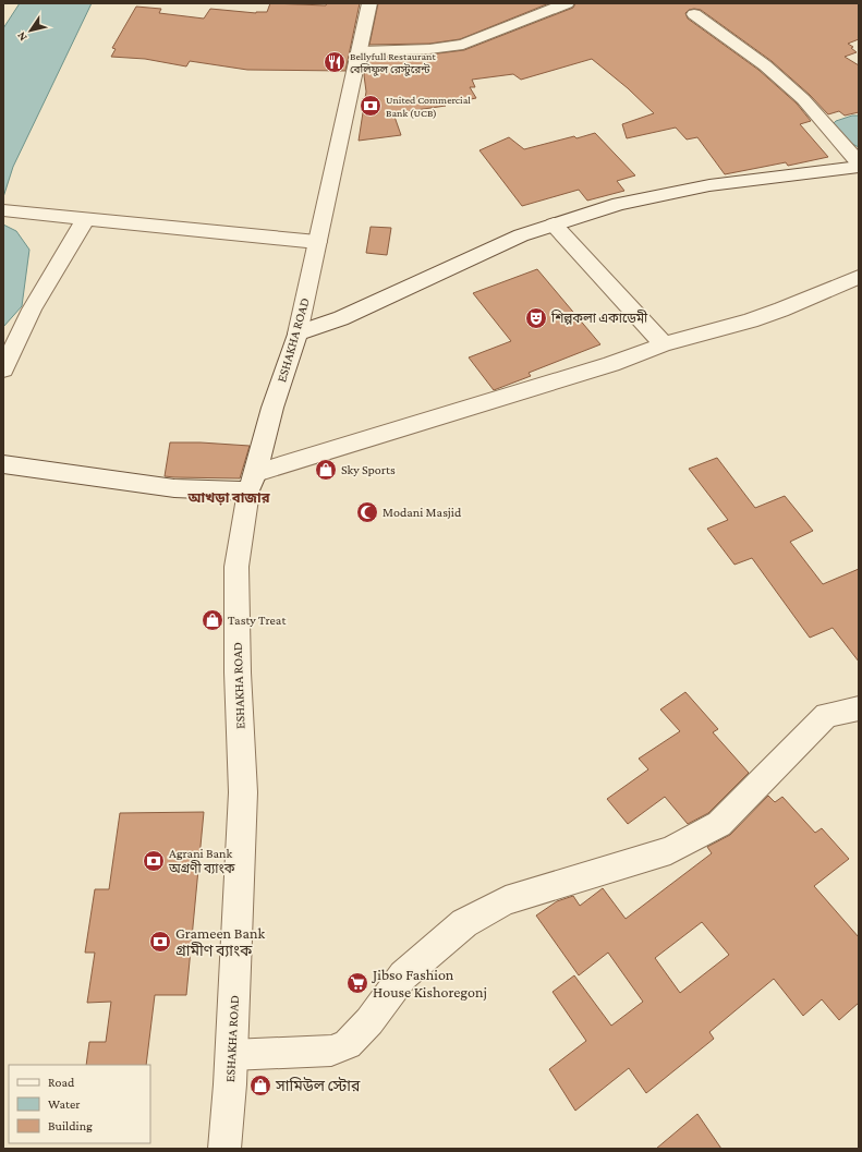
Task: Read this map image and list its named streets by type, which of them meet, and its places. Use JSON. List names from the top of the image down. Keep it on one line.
{"streets":{"street":["ESHAKHA ROAD"]},"districts":["আখড়া বাজার"],"places":{"restaurant":["Bellyfull Restaurant বেলিফুল রেস্টুরেন্ট"],"bank":["United Commercial Bank (UCB)","Agrani Bank অগ্রণী ব্যাংক","Grameen Bank গ্রামীণ ব্যাংক"],"theatre":["শিল্পকলা একাডেমী"],"shop":["Sky Sports","Tasty Treat","সামিউল স্টোর"],"mosque":["Modani Masjid"],"supermarket":["Jibso Fashion House Kishoregonj"]},"legend":["Road","Water","Building"],"north":"bottom left"}
